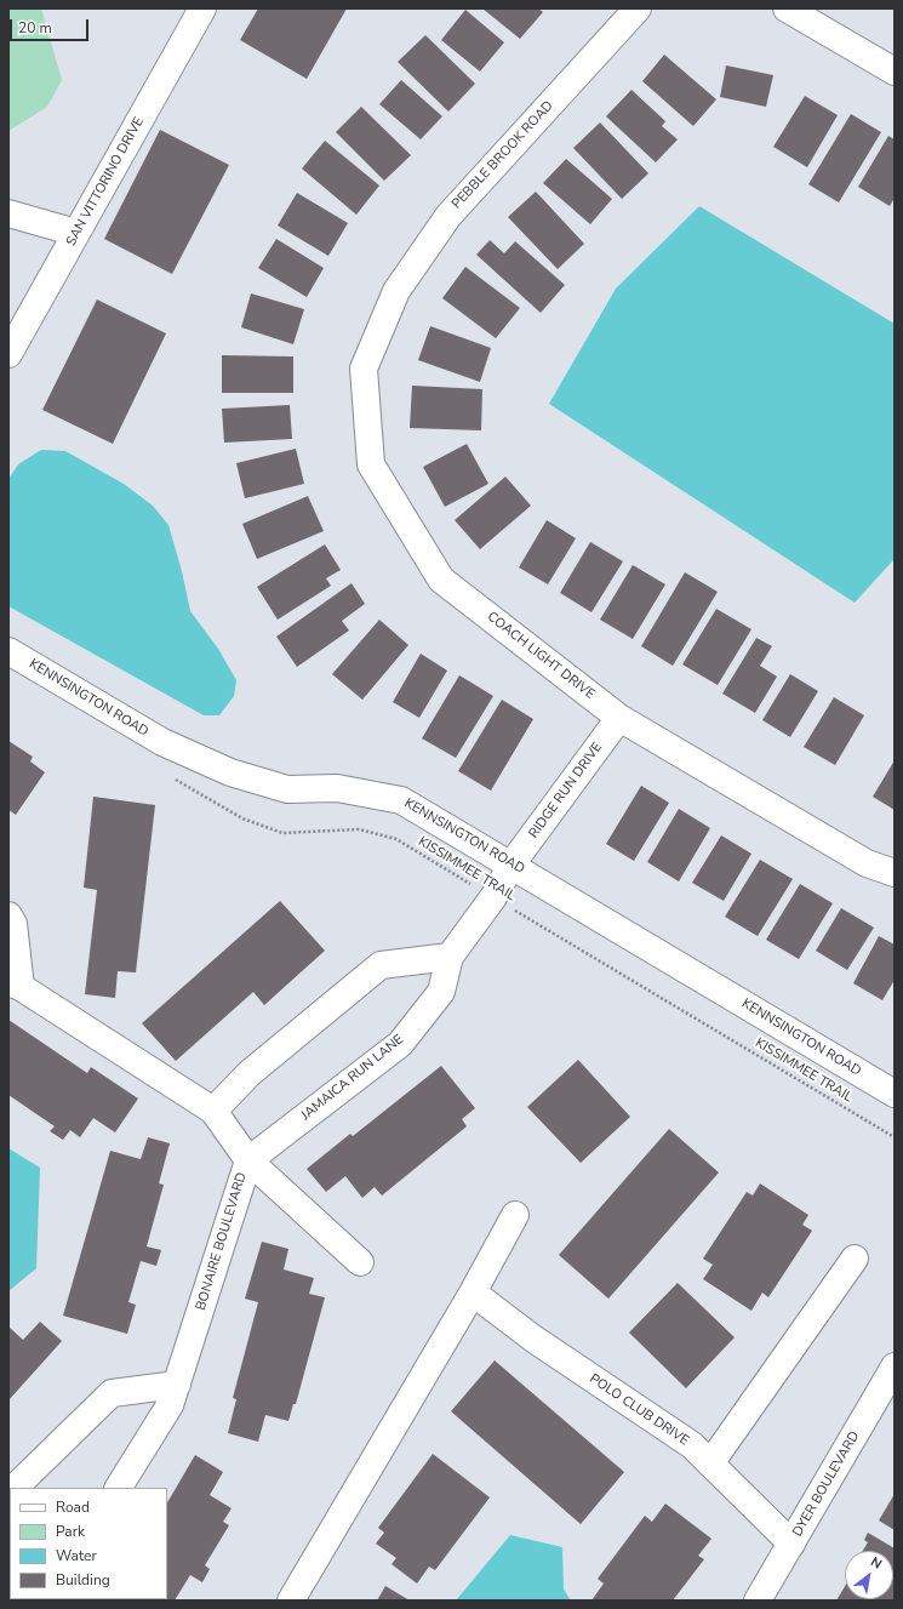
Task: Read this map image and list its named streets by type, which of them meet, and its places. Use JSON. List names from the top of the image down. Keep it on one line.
{"streets":{"street":["PEBBLE BROOK ROAD","SAN VITTORINO DRIVE","COACH LIGHT DRIVE","KENNSINGTON ROAD","RIDGE RUN DRIVE","JAMAICA RUN LANE","BONAIRE BOULEVARD","POLO CLUB DRIVE","DYER BOULEVARD"],"path":["KISSIMMEE TRAIL"]},"crossings":[["PEBBLE BROOK ROAD","COACH LIGHT DRIVE"],["COACH LIGHT DRIVE","RIDGE RUN DRIVE"],["KENNSINGTON ROAD","RIDGE RUN DRIVE"],["KENNSINGTON ROAD","JAMAICA RUN LANE"],["RIDGE RUN DRIVE","JAMAICA RUN LANE"],["KISSIMMEE TRAIL","JAMAICA RUN LANE"],["JAMAICA RUN LANE","BONAIRE BOULEVARD"],["POLO CLUB DRIVE","DYER BOULEVARD"]],"legend":["Road","Park","Water","Building"],"scale_bar":"20 m","north":"top right"}
